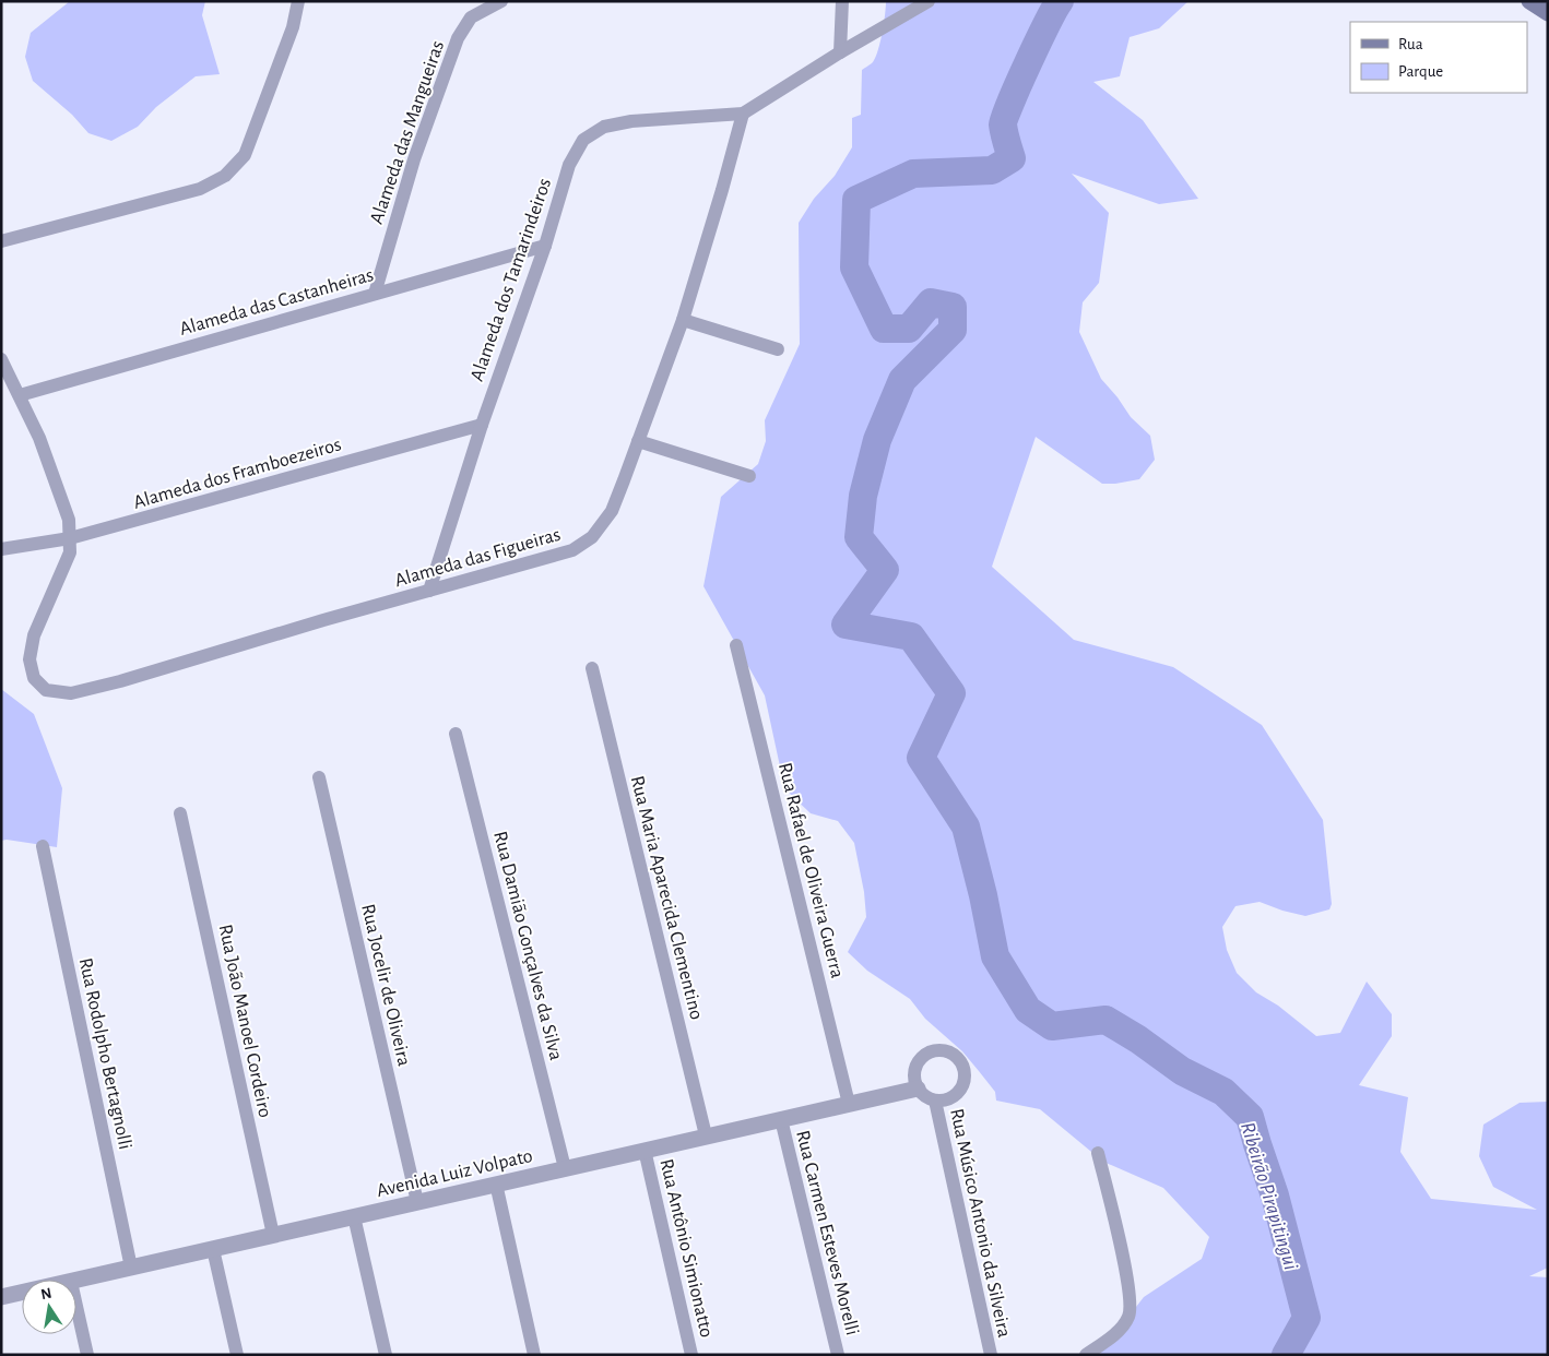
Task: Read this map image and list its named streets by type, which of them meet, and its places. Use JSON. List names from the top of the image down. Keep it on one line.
{"streets":{"street":["Alameda das Mangueiras","Alameda dos Tamarindeiros","Alameda das Castanheiras","Alameda dos Framboezeiros","Alameda das Figueiras","Rua Rafael de Oliveira Guerra","Rua Maria Aparecida Clementino","Rua Damião Gonçalves da Silva","Rua Jocelir de Oliveira","Rua João Manoel Cordeiro","Rua Rodolpho Bertagnolli","Avenida Luiz Volpato","Rua Músico Antonio da Silveira","Rua Carmen Esteves Morelli","Rua Antônio Simionatto"]},"crossings":[["Alameda das Mangueiras","Alameda das Castanheiras"],["Alameda dos Tamarindeiros","Alameda das Castanheiras"],["Alameda dos Tamarindeiros","Alameda dos Framboezeiros"],["Alameda dos Tamarindeiros","Alameda das Figueiras"],["Alameda dos Framboezeiros","Alameda das Figueiras"],["Rua Rafael de Oliveira Guerra","Avenida Luiz Volpato"],["Rua Maria Aparecida Clementino","Avenida Luiz Volpato"],["Rua Damião Gonçalves da Silva","Avenida Luiz Volpato"],["Rua Jocelir de Oliveira","Avenida Luiz Volpato"],["Rua João Manoel Cordeiro","Avenida Luiz Volpato"],["Rua Rodolpho Bertagnolli","Avenida Luiz Volpato"],["Avenida Luiz Volpato","Rua Músico Antonio da Silveira"],["Avenida Luiz Volpato","Rua Carmen Esteves Morelli"],["Avenida Luiz Volpato","Rua Antônio Simionatto"]],"water":["Ribeirão Pirapitingui"],"legend":["Rua","Parque"],"north":"top"}
